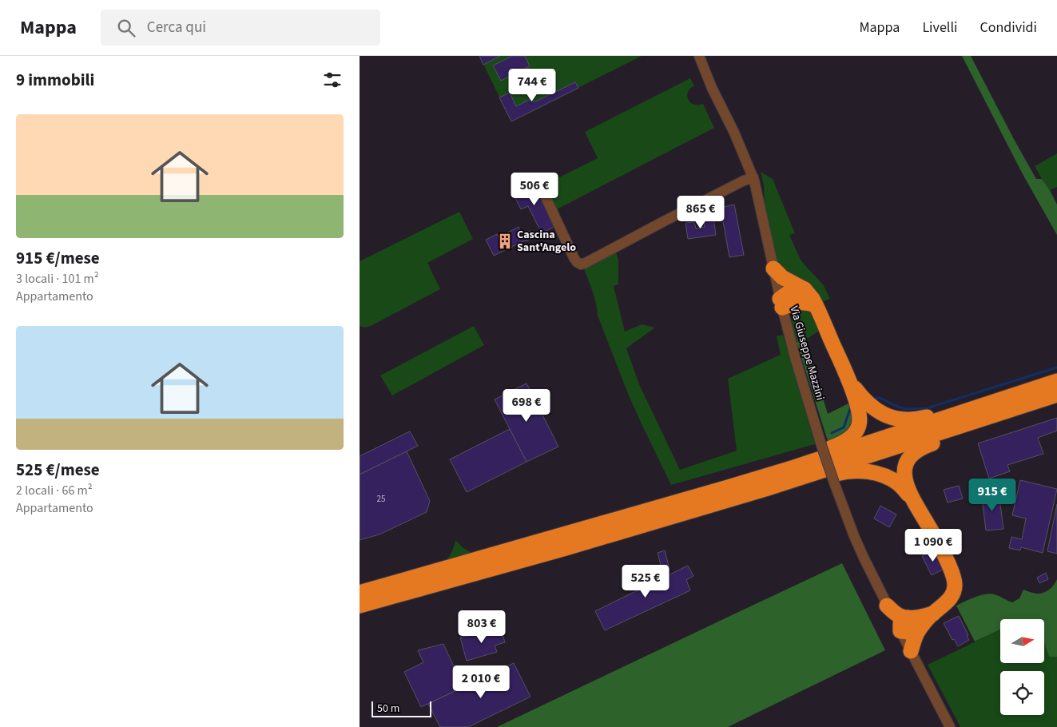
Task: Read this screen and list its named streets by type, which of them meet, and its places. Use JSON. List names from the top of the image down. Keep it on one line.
{"streets":{"street":["Via Giuseppe Mazzini"]},"places":{"building":["Cascina Sant'Angelo"]},"house_numbers":["25"],"scale_bar":"50 m","north":"right","page":{"header":"Mappa","search":"Cerca qui","nav":["Mappa","Livelli","Condividi"],"heading":"9 immobili","price":["744 €","506 €","865 €","698 €","915 €","1 090 €","525 €","803 €","2 010 €"],"list":[{"name":"915 €/mese","note":"3 locali · 101 m² · Appartamento"},{"name":"525 €/mese","note":"2 locali · 66 m² · Appartamento"}],"scale":"50 m"}}
